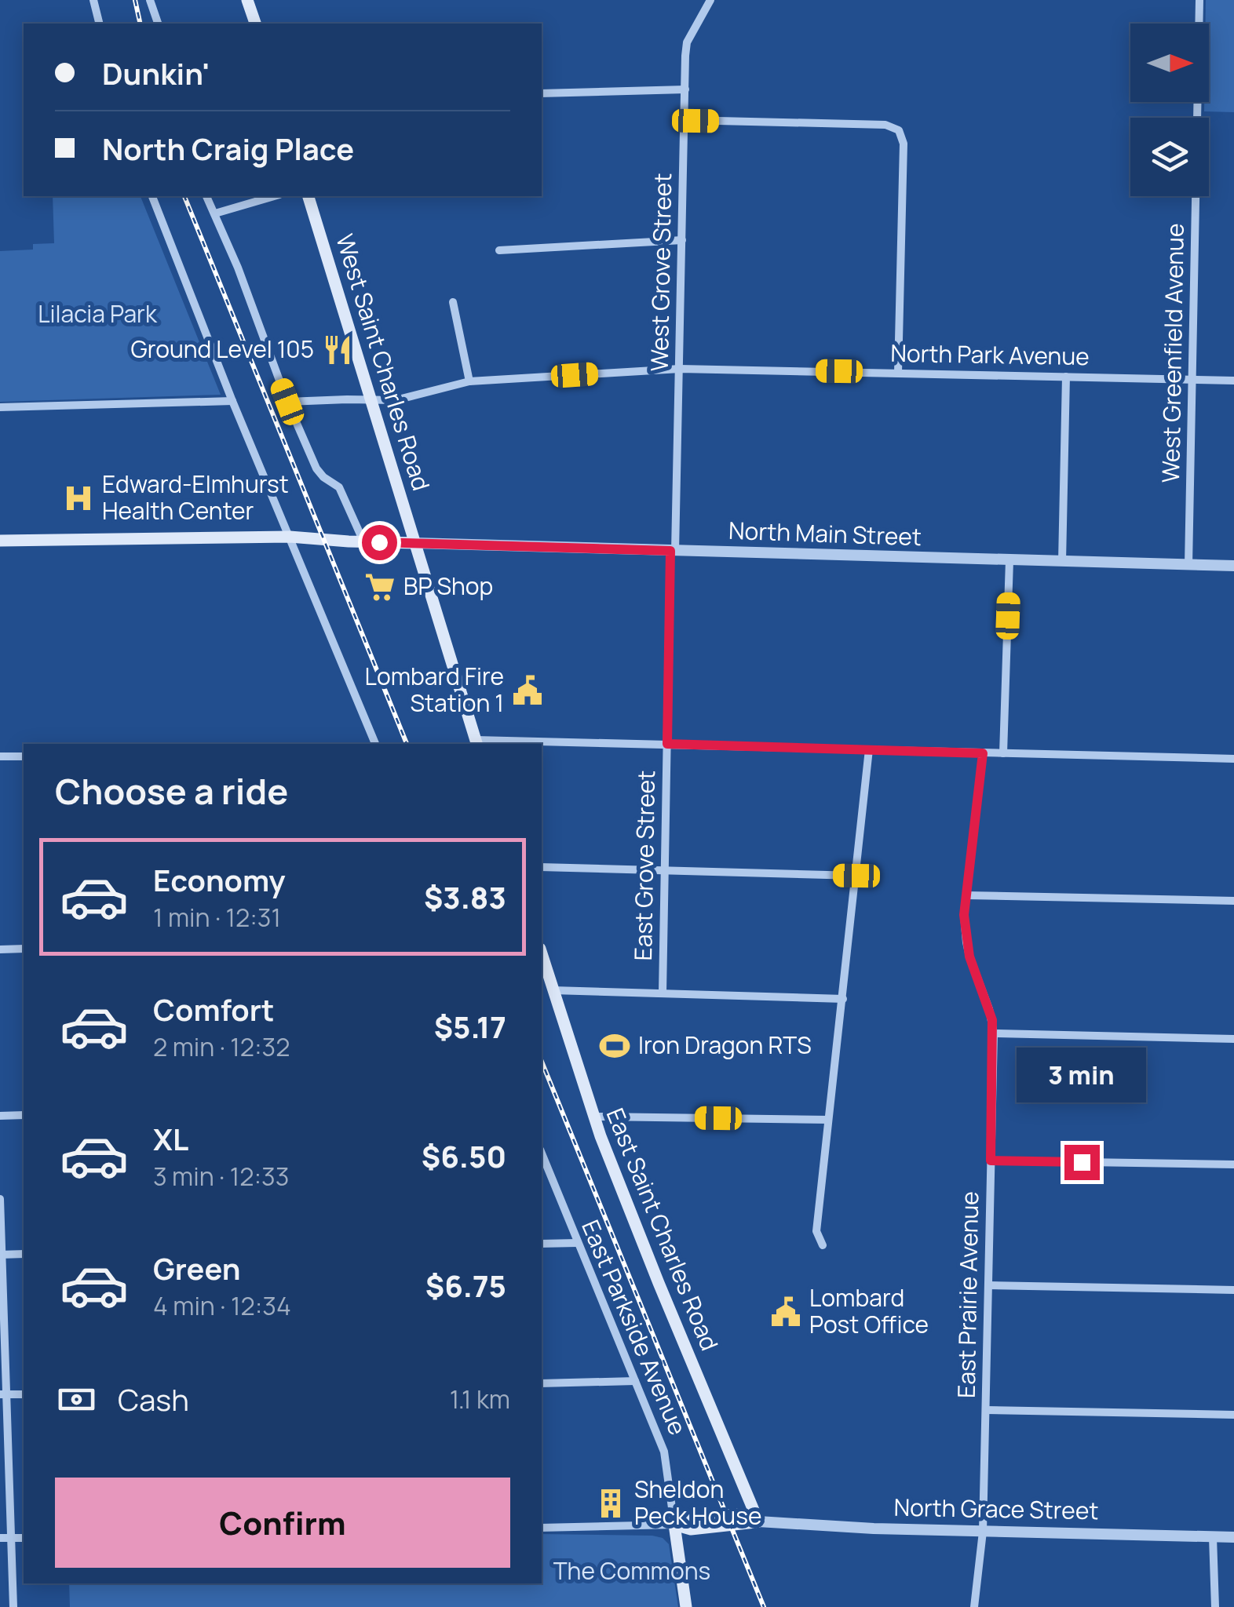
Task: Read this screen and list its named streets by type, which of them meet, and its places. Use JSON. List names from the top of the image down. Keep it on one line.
{"streets":{"main road":["West Saint Charles Road","East Saint Charles Road","North Grace Street"],"street":["West Grove Street","West Greenfield Avenue","North Park Avenue","North Main Street","East Grove Street","East Prairie Avenue","East Parkside Avenue"]},"crossings":[["West Grove Street","North Park Avenue"],["West Grove Street","North Main Street"],["West Grove Street","East Grove Street"],["West Greenfield Avenue","North Park Avenue"],["West Greenfield Avenue","North Main Street"],["North Park Avenue","West Saint Charles Road"],["West Saint Charles Road","North Main Street"],["North Main Street","East Grove Street"],["East Saint Charles Road","North Grace Street"],["East Prairie Avenue","North Grace Street"],["East Parkside Avenue","North Grace Street"]],"parks":["Lilacia Park","The Commons"],"places":{"restaurant":["Ground Level 105"],"hospital":["Edward-Elmhurst Health Center"],"supermarket":["BP Shop"],"public building":["Lombard Fire Station 1","Lombard Post Office"],"sports":["Iron Dragon RTS"],"building":["Sheldon Peck House"]},"north":"right","page":{"banner":["Dunkin'","North Craig Place"],"heading":"Choose a ride","list":[{"name":"Economy","note":"1 min · 12:31","value":"$3.83"},{"name":"Comfort","note":"2 min · 12:32","value":"$5.17"},{"name":"XL","note":"3 min · 12:33","value":"$6.50"},{"name":"Green","note":"4 min · 12:34","value":"$6.75"}],"bubble":"3 min","pay":["Cash","1.1 km"],"buttons":"Confirm"}}
